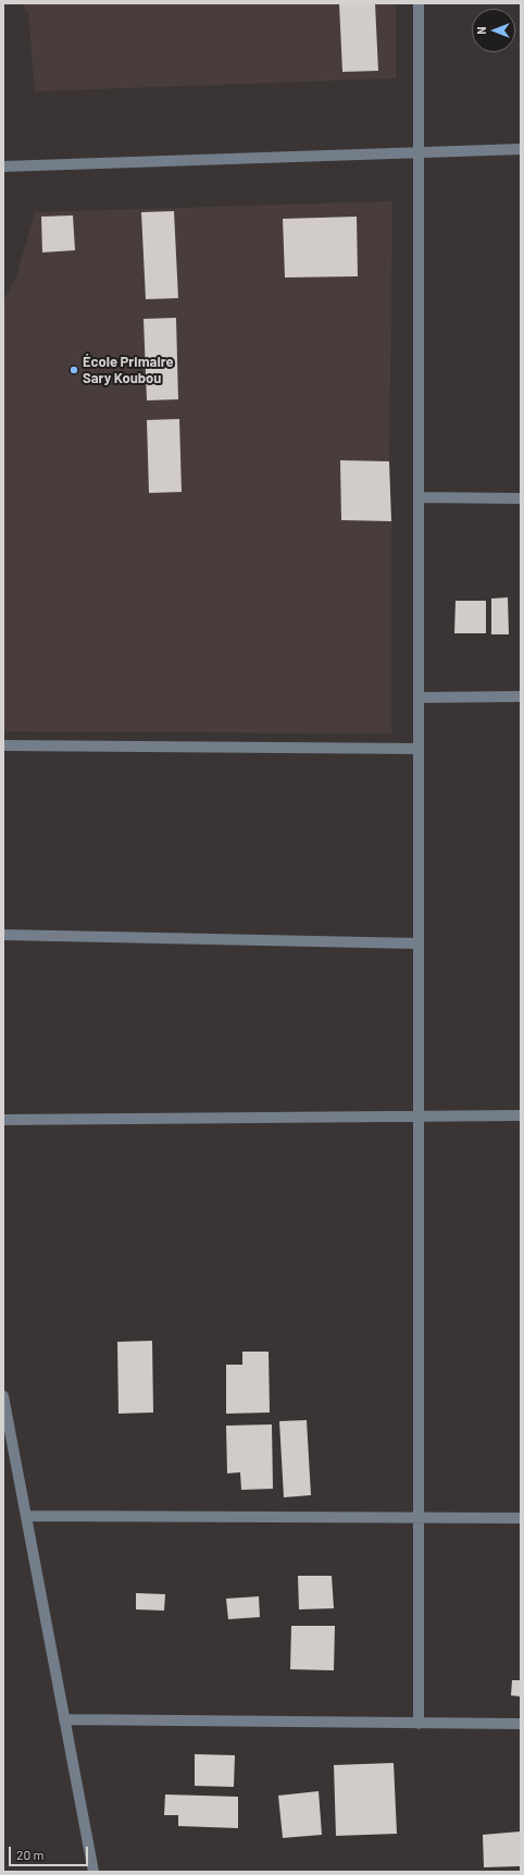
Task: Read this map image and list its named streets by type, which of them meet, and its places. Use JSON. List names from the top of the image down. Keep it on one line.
{"places":["École Primaire Sary Koubou"],"scale_bar":"20 m","north":"left"}
